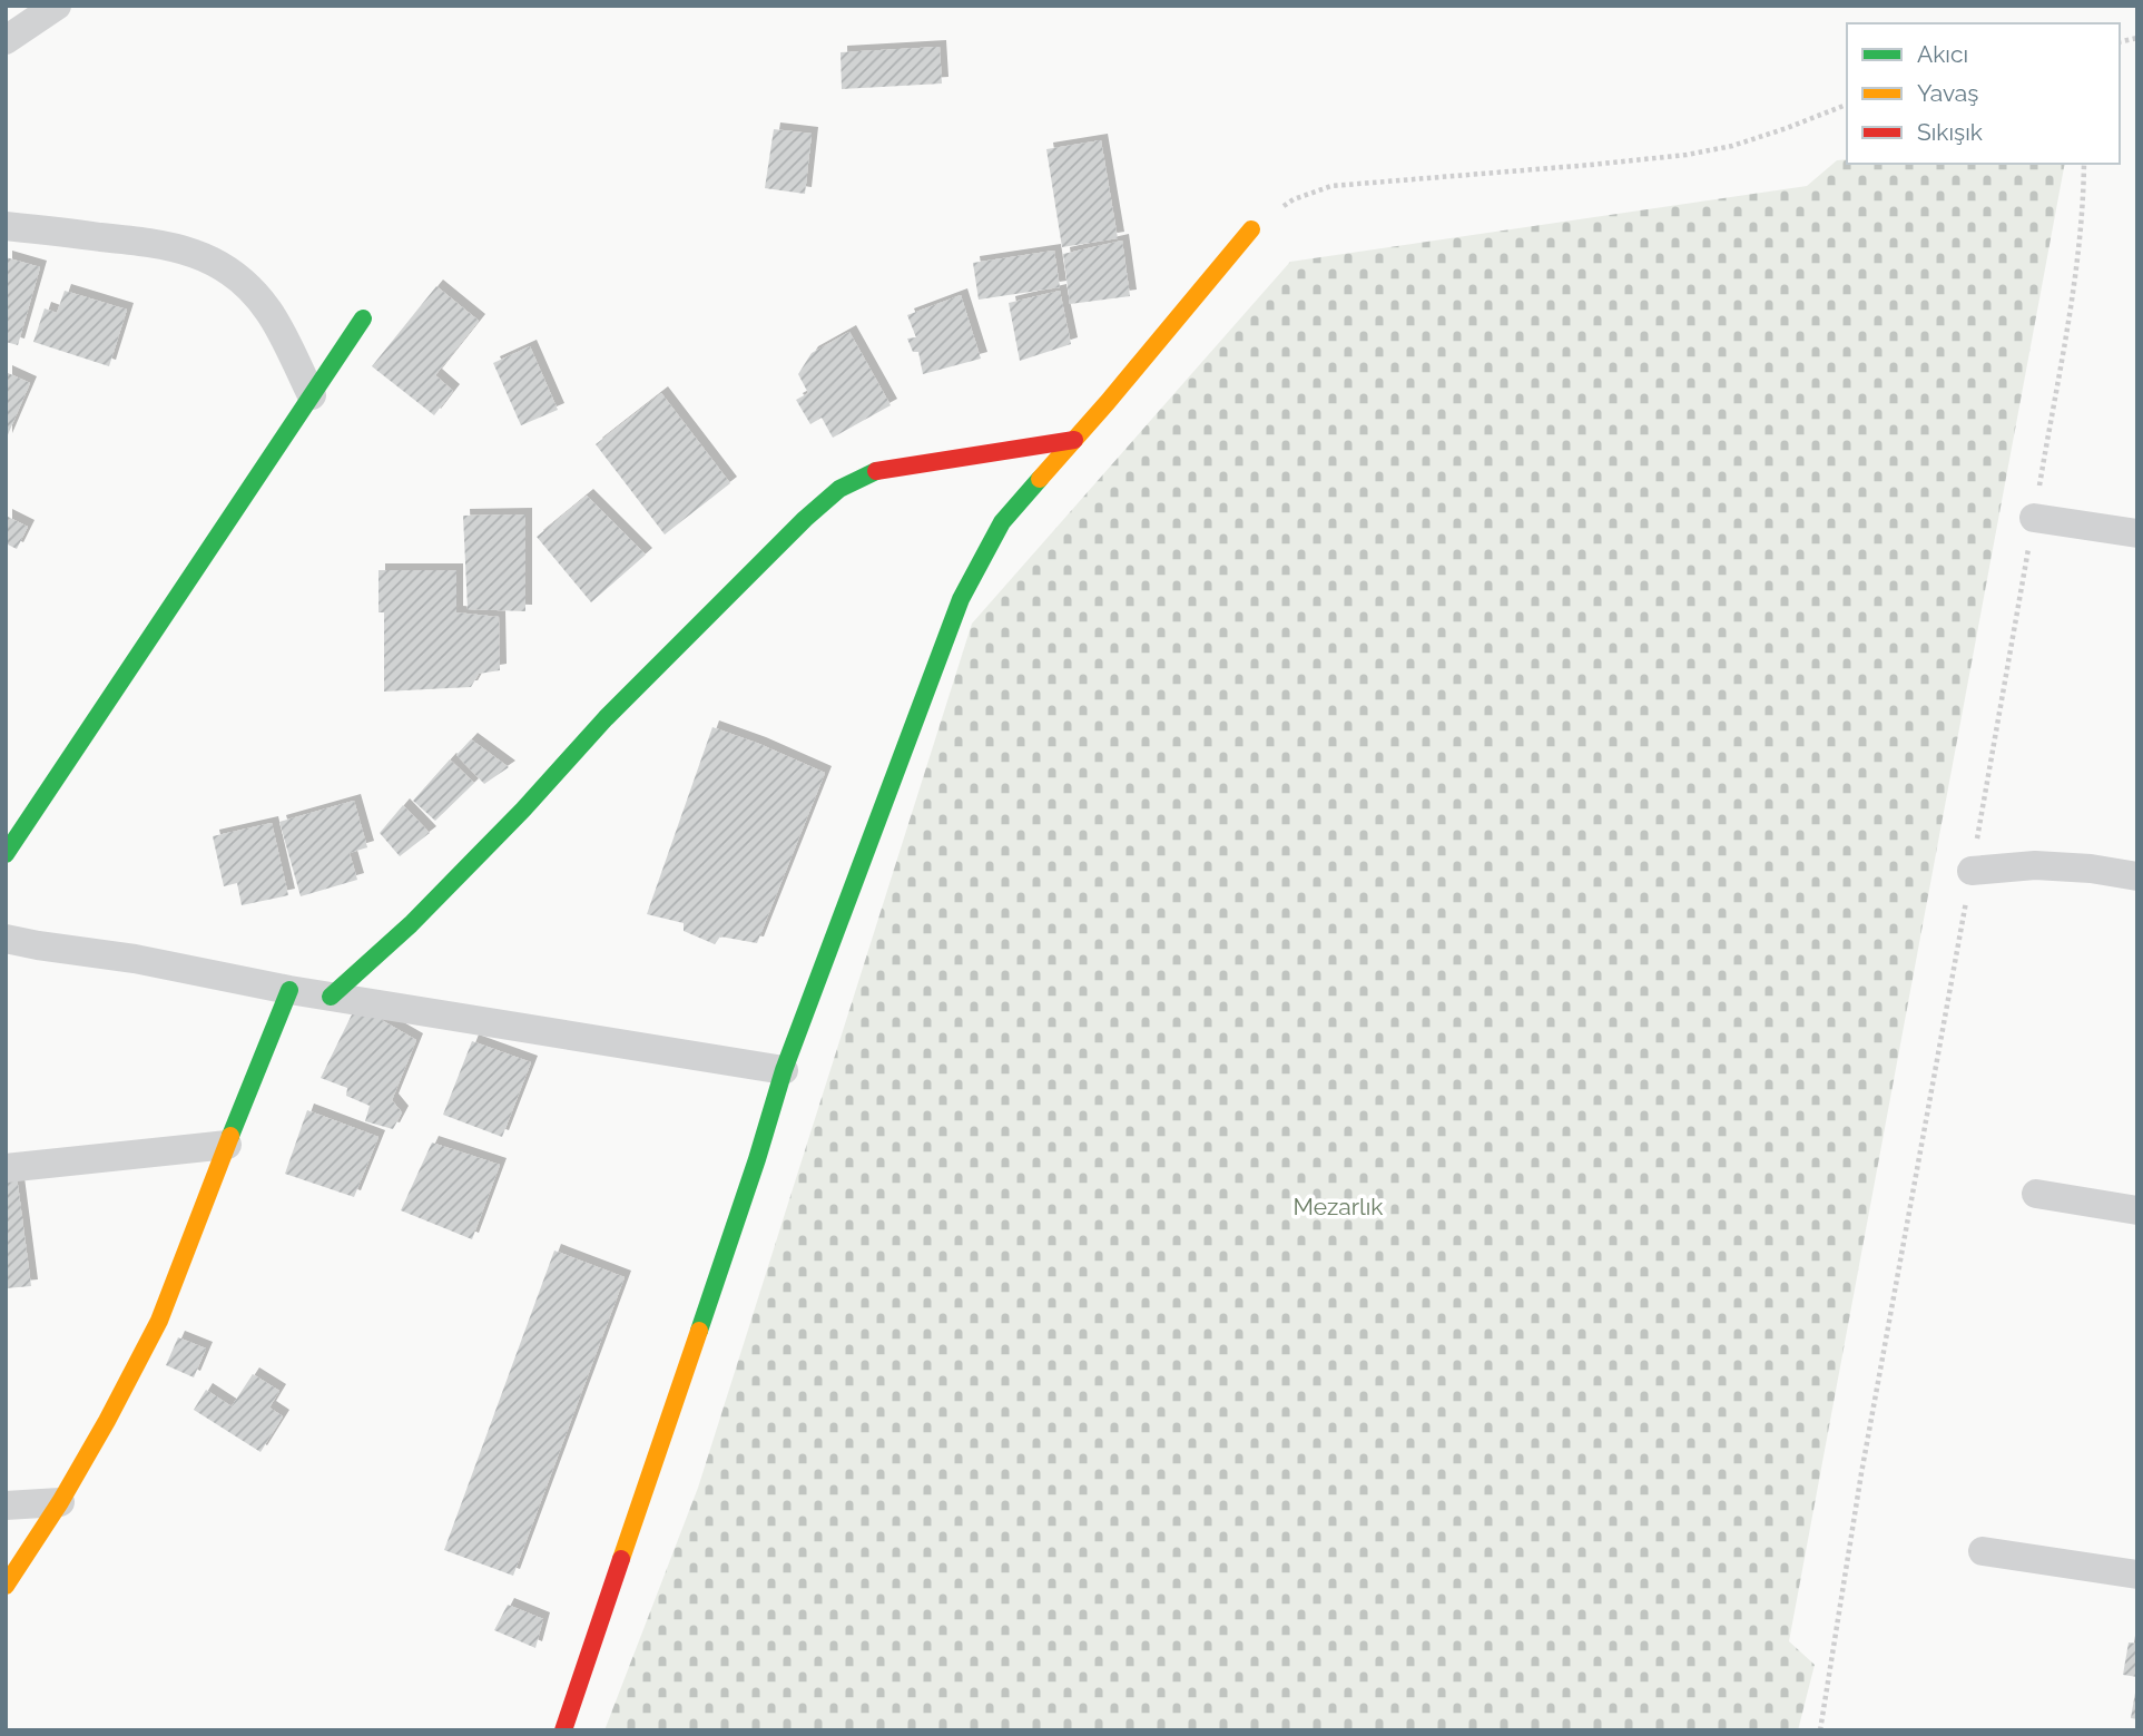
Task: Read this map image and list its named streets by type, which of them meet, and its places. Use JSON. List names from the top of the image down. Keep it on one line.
{"parks":["Mezarlık"],"legend":["Akıcı","Yavaş","Sıkışık"]}
